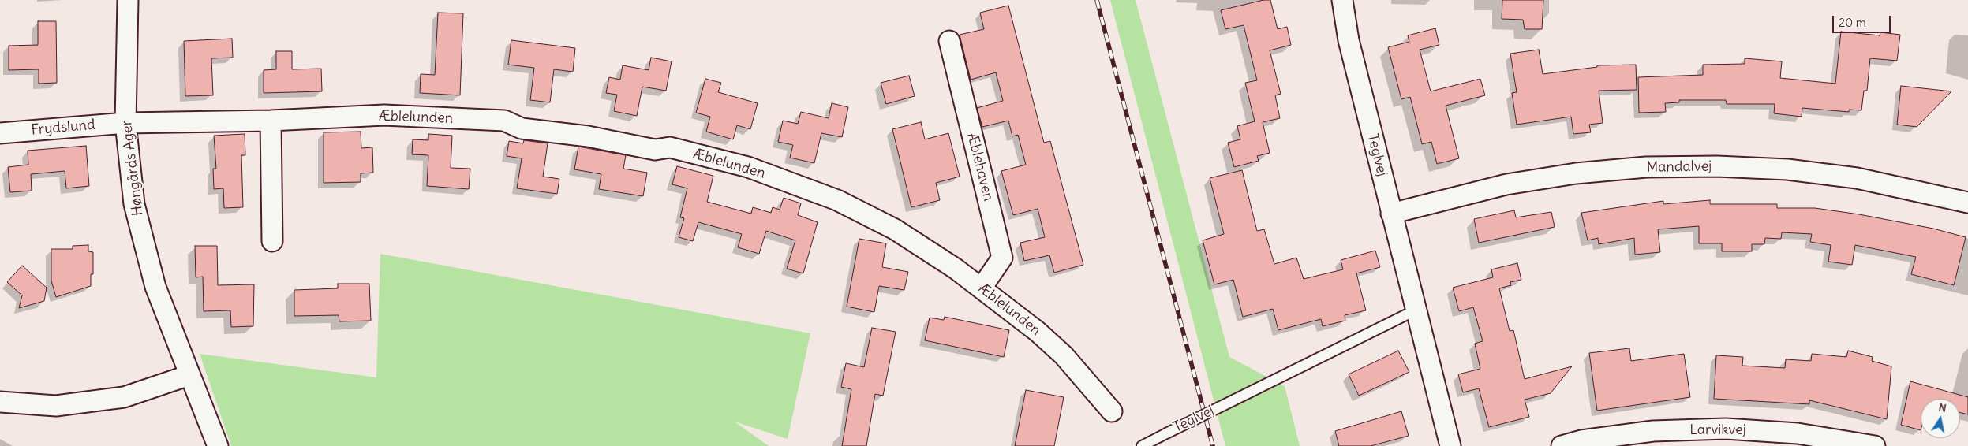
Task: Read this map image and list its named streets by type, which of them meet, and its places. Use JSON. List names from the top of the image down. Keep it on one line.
{"streets":{"street":["Æblelunden","Frydslund","Teglvej","Æblehaven","Mandalvej","Høngårds Ager","Larvikvej"]},"crossings":[["Æblelunden","Frydslund"],["Æblelunden","Æblehaven"],["Æblelunden","Høngårds Ager"],["Frydslund","Høngårds Ager"],["Teglvej","Mandalvej"]],"scale_bar":"20 m","north":"top"}
